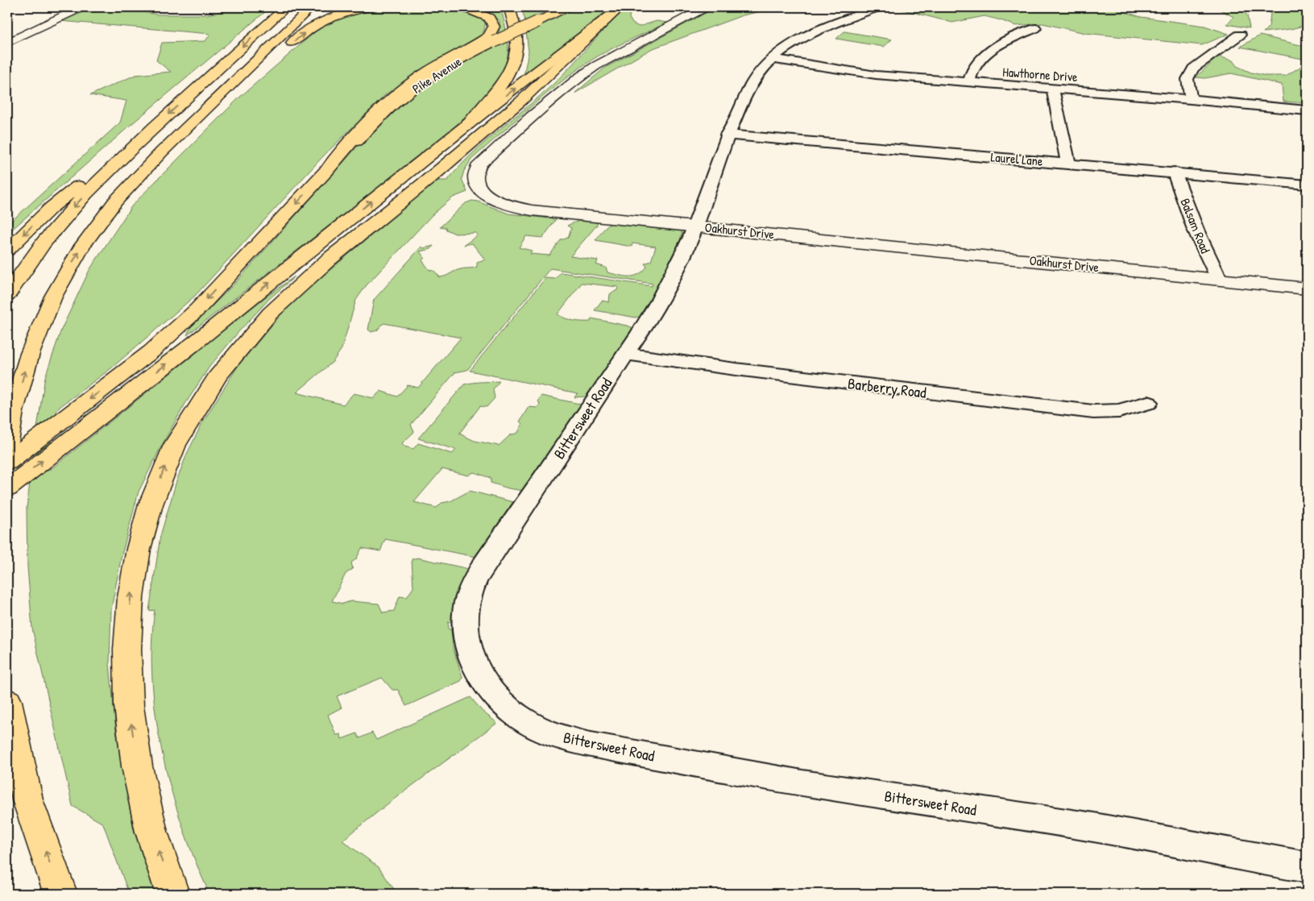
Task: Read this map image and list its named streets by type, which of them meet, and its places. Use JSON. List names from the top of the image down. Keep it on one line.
{"streets":{"main road":["Pike Avenue"],"street":["Hawthorne Drive","Laurel Lane","Balsam Road","Oakhurst Drive","Barberry Road","Bittersweet Road"]},"crossings":[["Hawthorne Drive","Bittersweet Road"],["Laurel Lane","Balsam Road"],["Laurel Lane","Bittersweet Road"],["Balsam Road","Oakhurst Drive"],["Oakhurst Drive","Bittersweet Road"],["Barberry Road","Bittersweet Road"]]}
